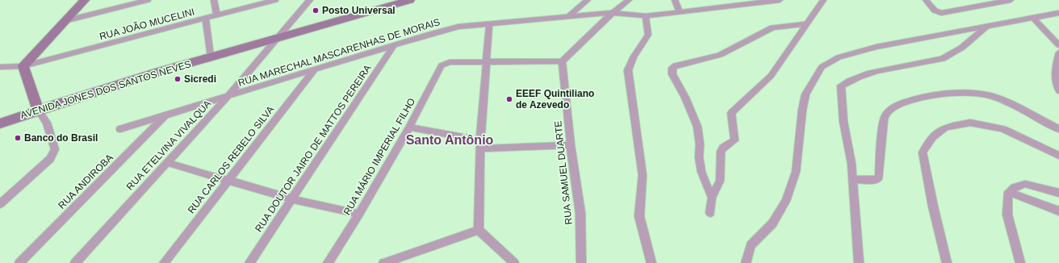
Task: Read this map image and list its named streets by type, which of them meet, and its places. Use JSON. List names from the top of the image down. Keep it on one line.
{"streets":{"main road":["AVENIDA JONES DOS SANTOS NEVES"],"street":["RUA JOÃO MUCELINI","RUA MARECHAL MASCARENHAS DE MORAIS","RUA ETELVINA VIVALQUA","RUA DOUTOR JAIRO DE MATTOS PEREIRA","RUA MÁRIO IMPERIAL FILHO","RUA CARLOS REBELO SILVA","RUA SAMUEL DUARTE","RUA ANDIROBA"]},"crossings":[["RUA MARECHAL MASCARENHAS DE MORAIS","RUA ETELVINA VIVALQUA"],["RUA MARECHAL MASCARENHAS DE MORAIS","RUA DOUTOR JAIRO DE MATTOS PEREIRA"],["RUA MARECHAL MASCARENHAS DE MORAIS","RUA CARLOS REBELO SILVA"],["RUA MARECHAL MASCARENHAS DE MORAIS","RUA ANDIROBA"],["AVENIDA JONES DOS SANTOS NEVES","RUA ETELVINA VIVALQUA"]],"districts":["Santo Antônio"],"places":["Posto Universal","Sicredi","EEEF Quintiliano de Azevedo","Banco do Brasil"]}
